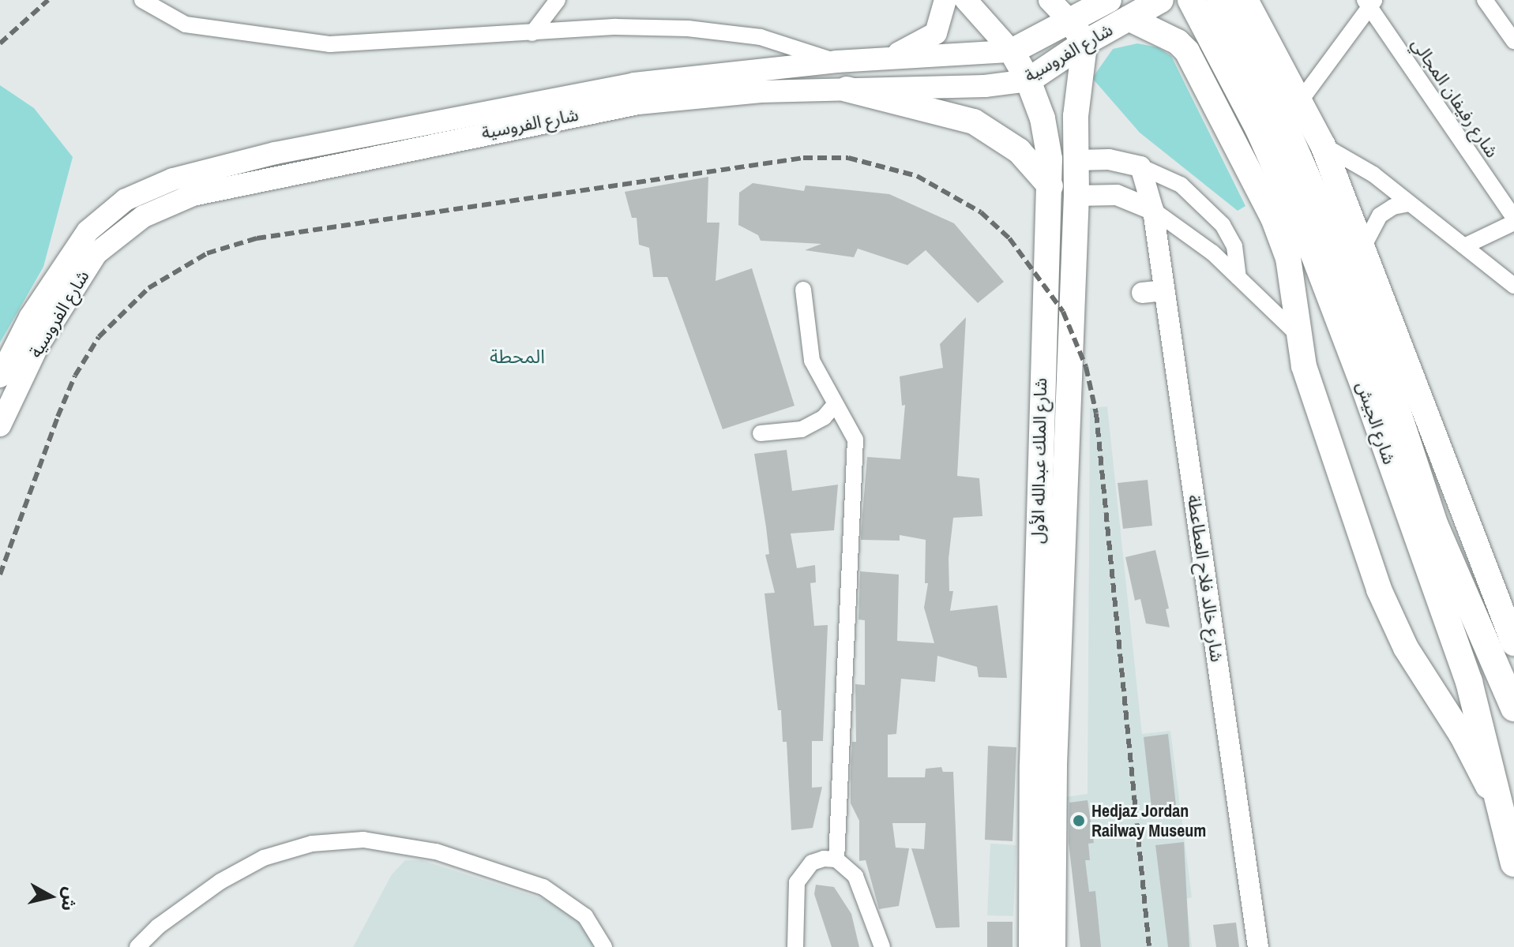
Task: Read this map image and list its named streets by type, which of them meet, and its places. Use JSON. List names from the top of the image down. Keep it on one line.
{"streets":{"highway":["شارع الجيش"],"main road":["شارع الفروسية","شارع الملك عبدالله الأول"],"street":["شارع رفيفان المجالي","شارع خالد فلاح العطاعطة"]},"crossings":[["شارع الفروسية","شارع الملك عبدالله الأول"]],"districts":["المحطة"],"places":["Hedjaz Jordan Railway Museum"],"north":"right"}
